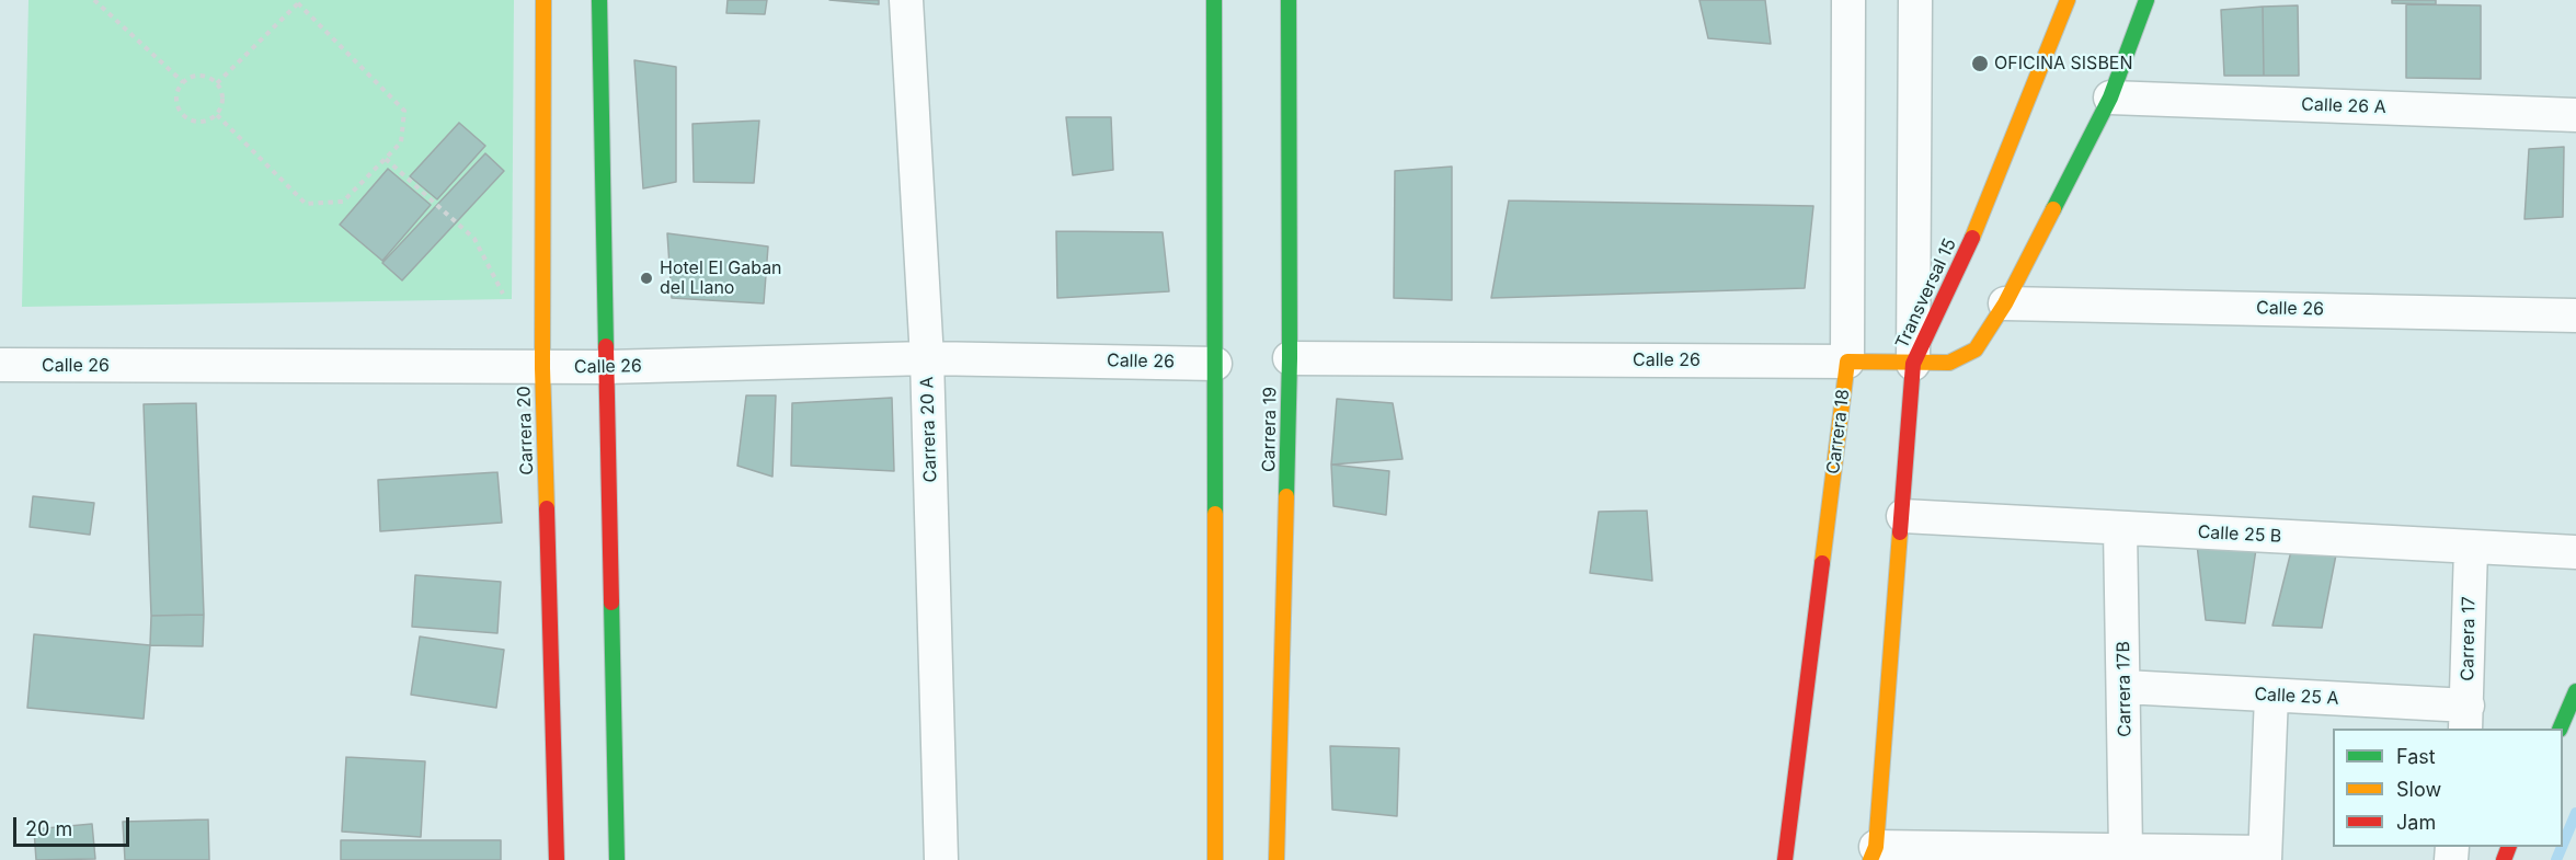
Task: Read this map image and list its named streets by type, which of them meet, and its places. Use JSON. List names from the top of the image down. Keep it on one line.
{"streets":{"main road":["Transversal 15","Carrera 19","Carrera 20","Carrera 18"],"street":["Calle 26 A","Calle 26","Carrera 20 A","Calle 25 B","Carrera 17","Carrera 17B","Calle 25 A"]},"crossings":[["Calle 26 A","Transversal 15"],["Transversal 15","Calle 26"],["Calle 26","Carrera 20 A"],["Calle 26","Carrera 19"],["Calle 26","Carrera 20"],["Calle 26","Carrera 18"],["Calle 25 B","Carrera 17"],["Calle 25 B","Carrera 17B"],["Carrera 17","Calle 25 A"],["Carrera 17B","Calle 25 A"]],"places":["OFICINA SISBEN","Hotel El Gaban del Llano"],"legend":["Fast","Slow","Jam"],"scale_bar":"20 m"}
